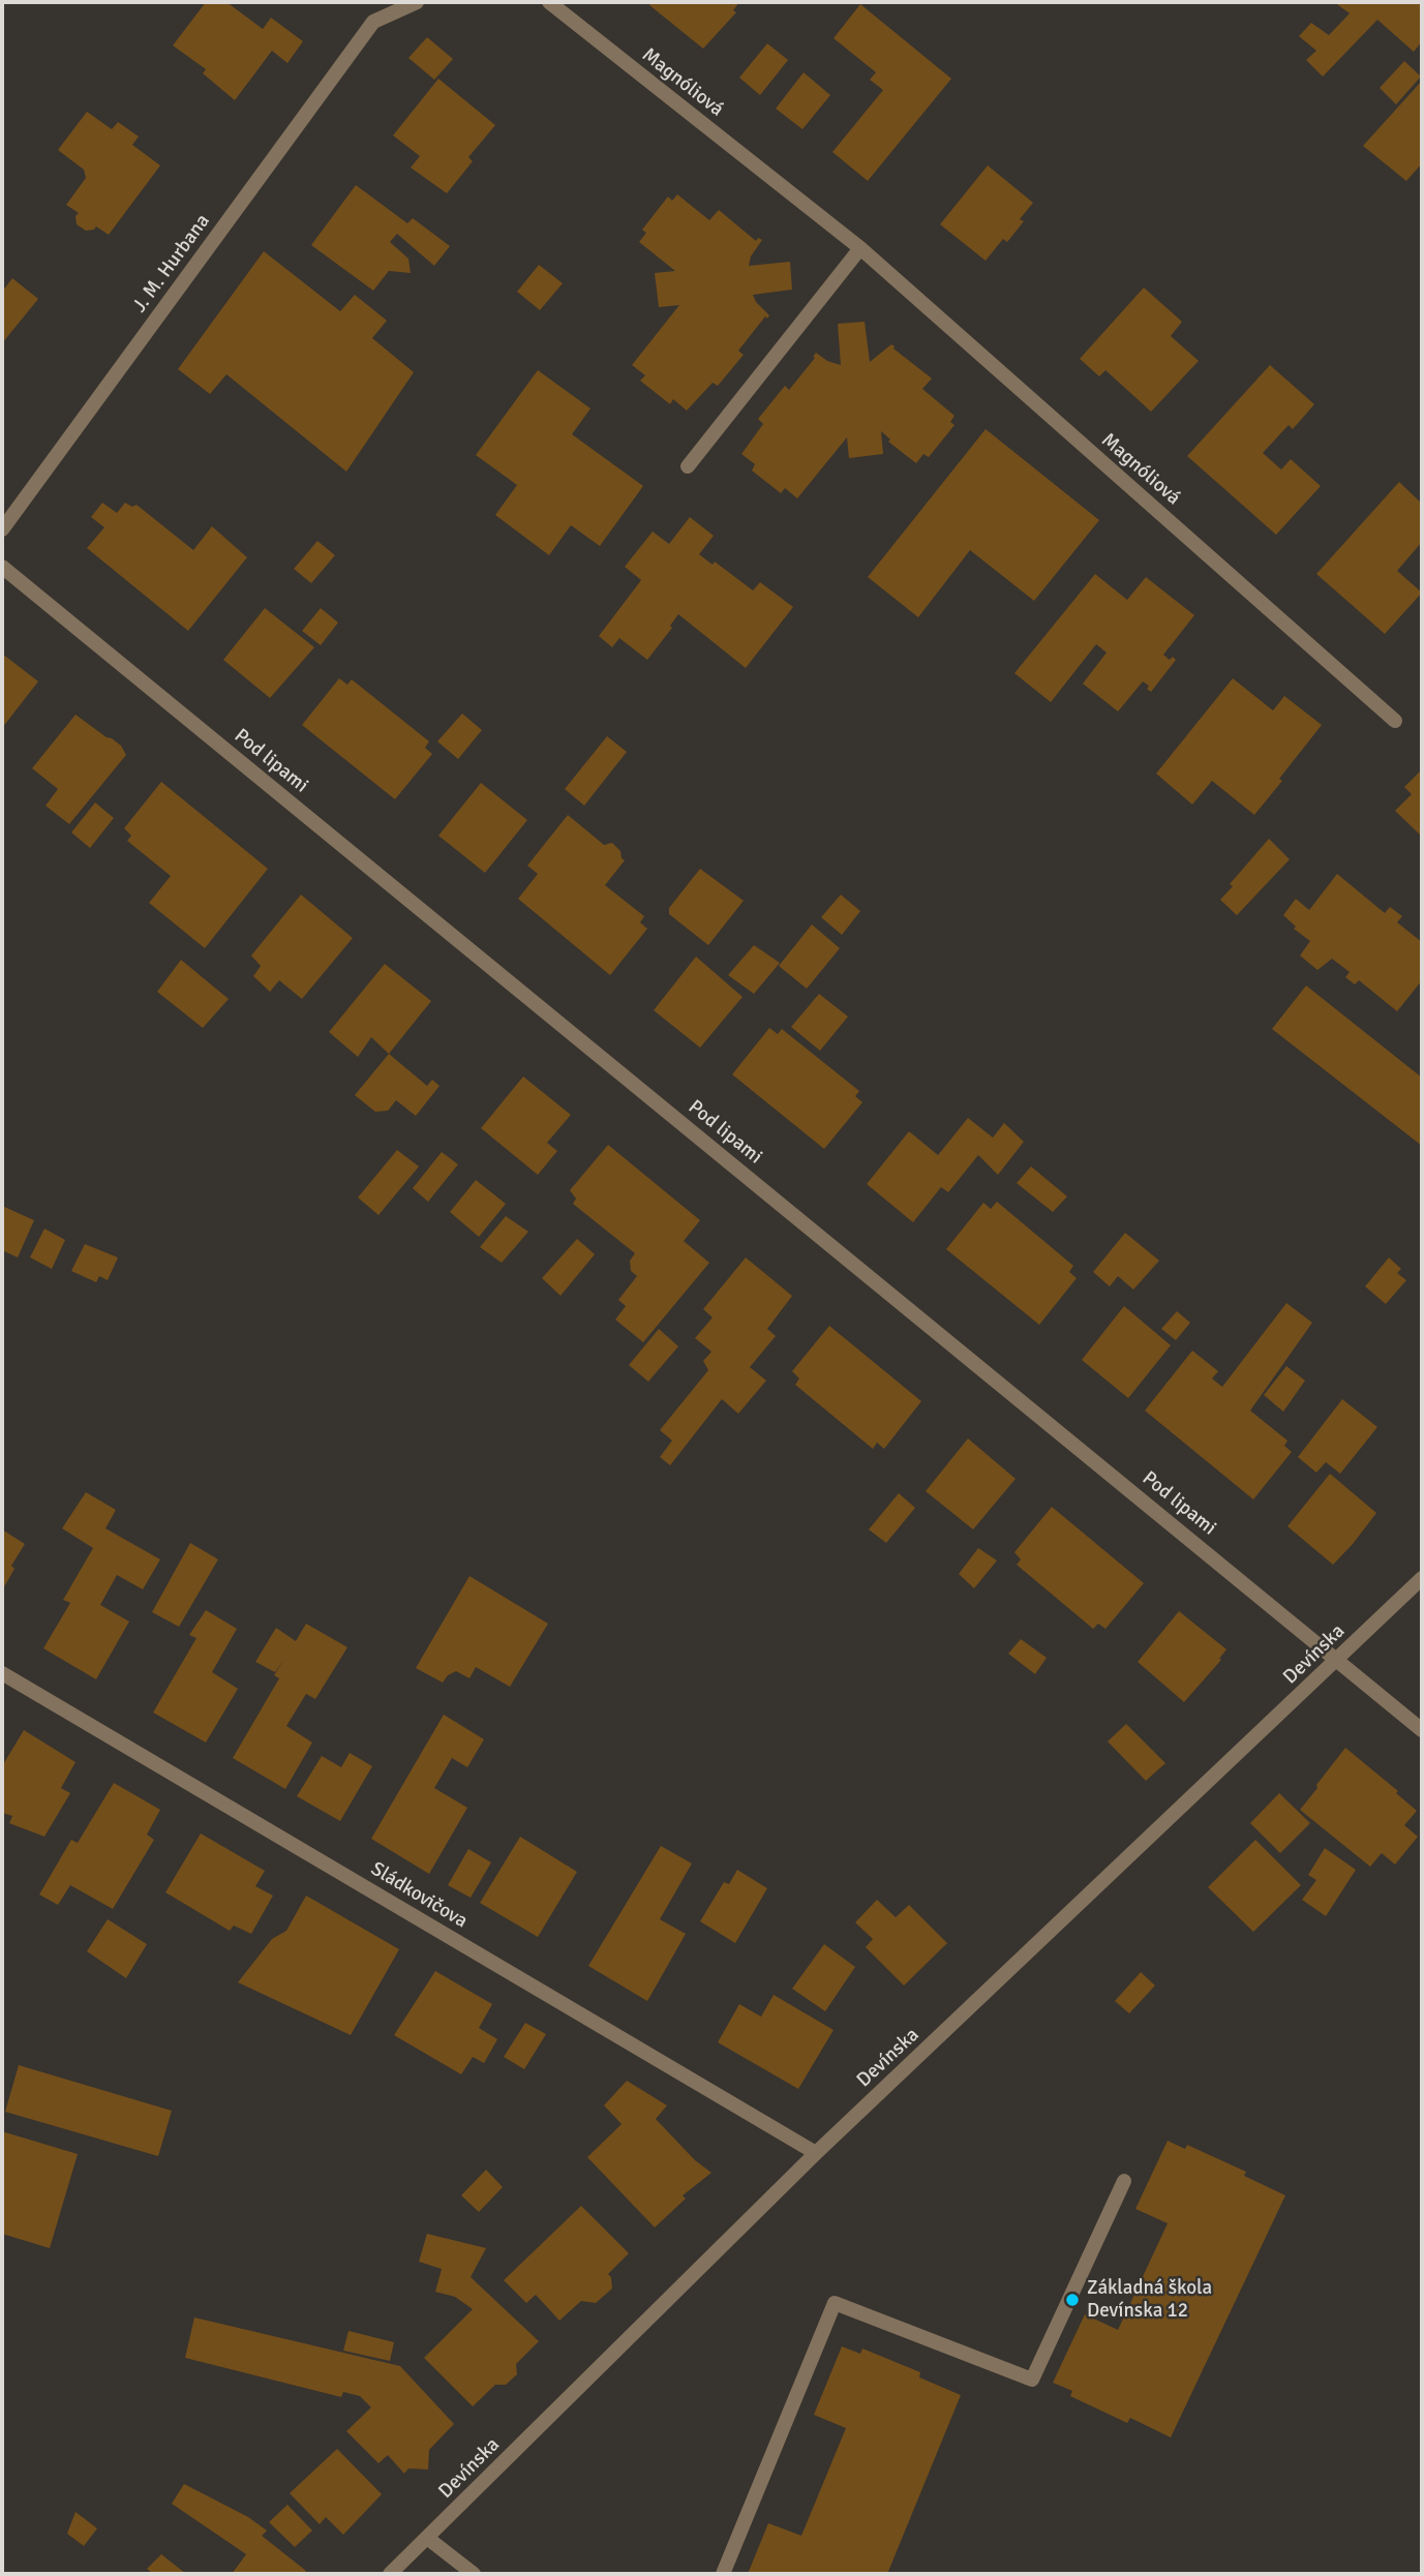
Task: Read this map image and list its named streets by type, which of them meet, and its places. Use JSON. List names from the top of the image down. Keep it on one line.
{"streets":{"street":["Magnóliová","J. M. Hurbana","Pod lipami","Devínska","Sládkovičova"]},"crossings":[["Pod lipami","Devínska"],["Devínska","Sládkovičova"]],"places":["Základná škola Devínska 12"]}
